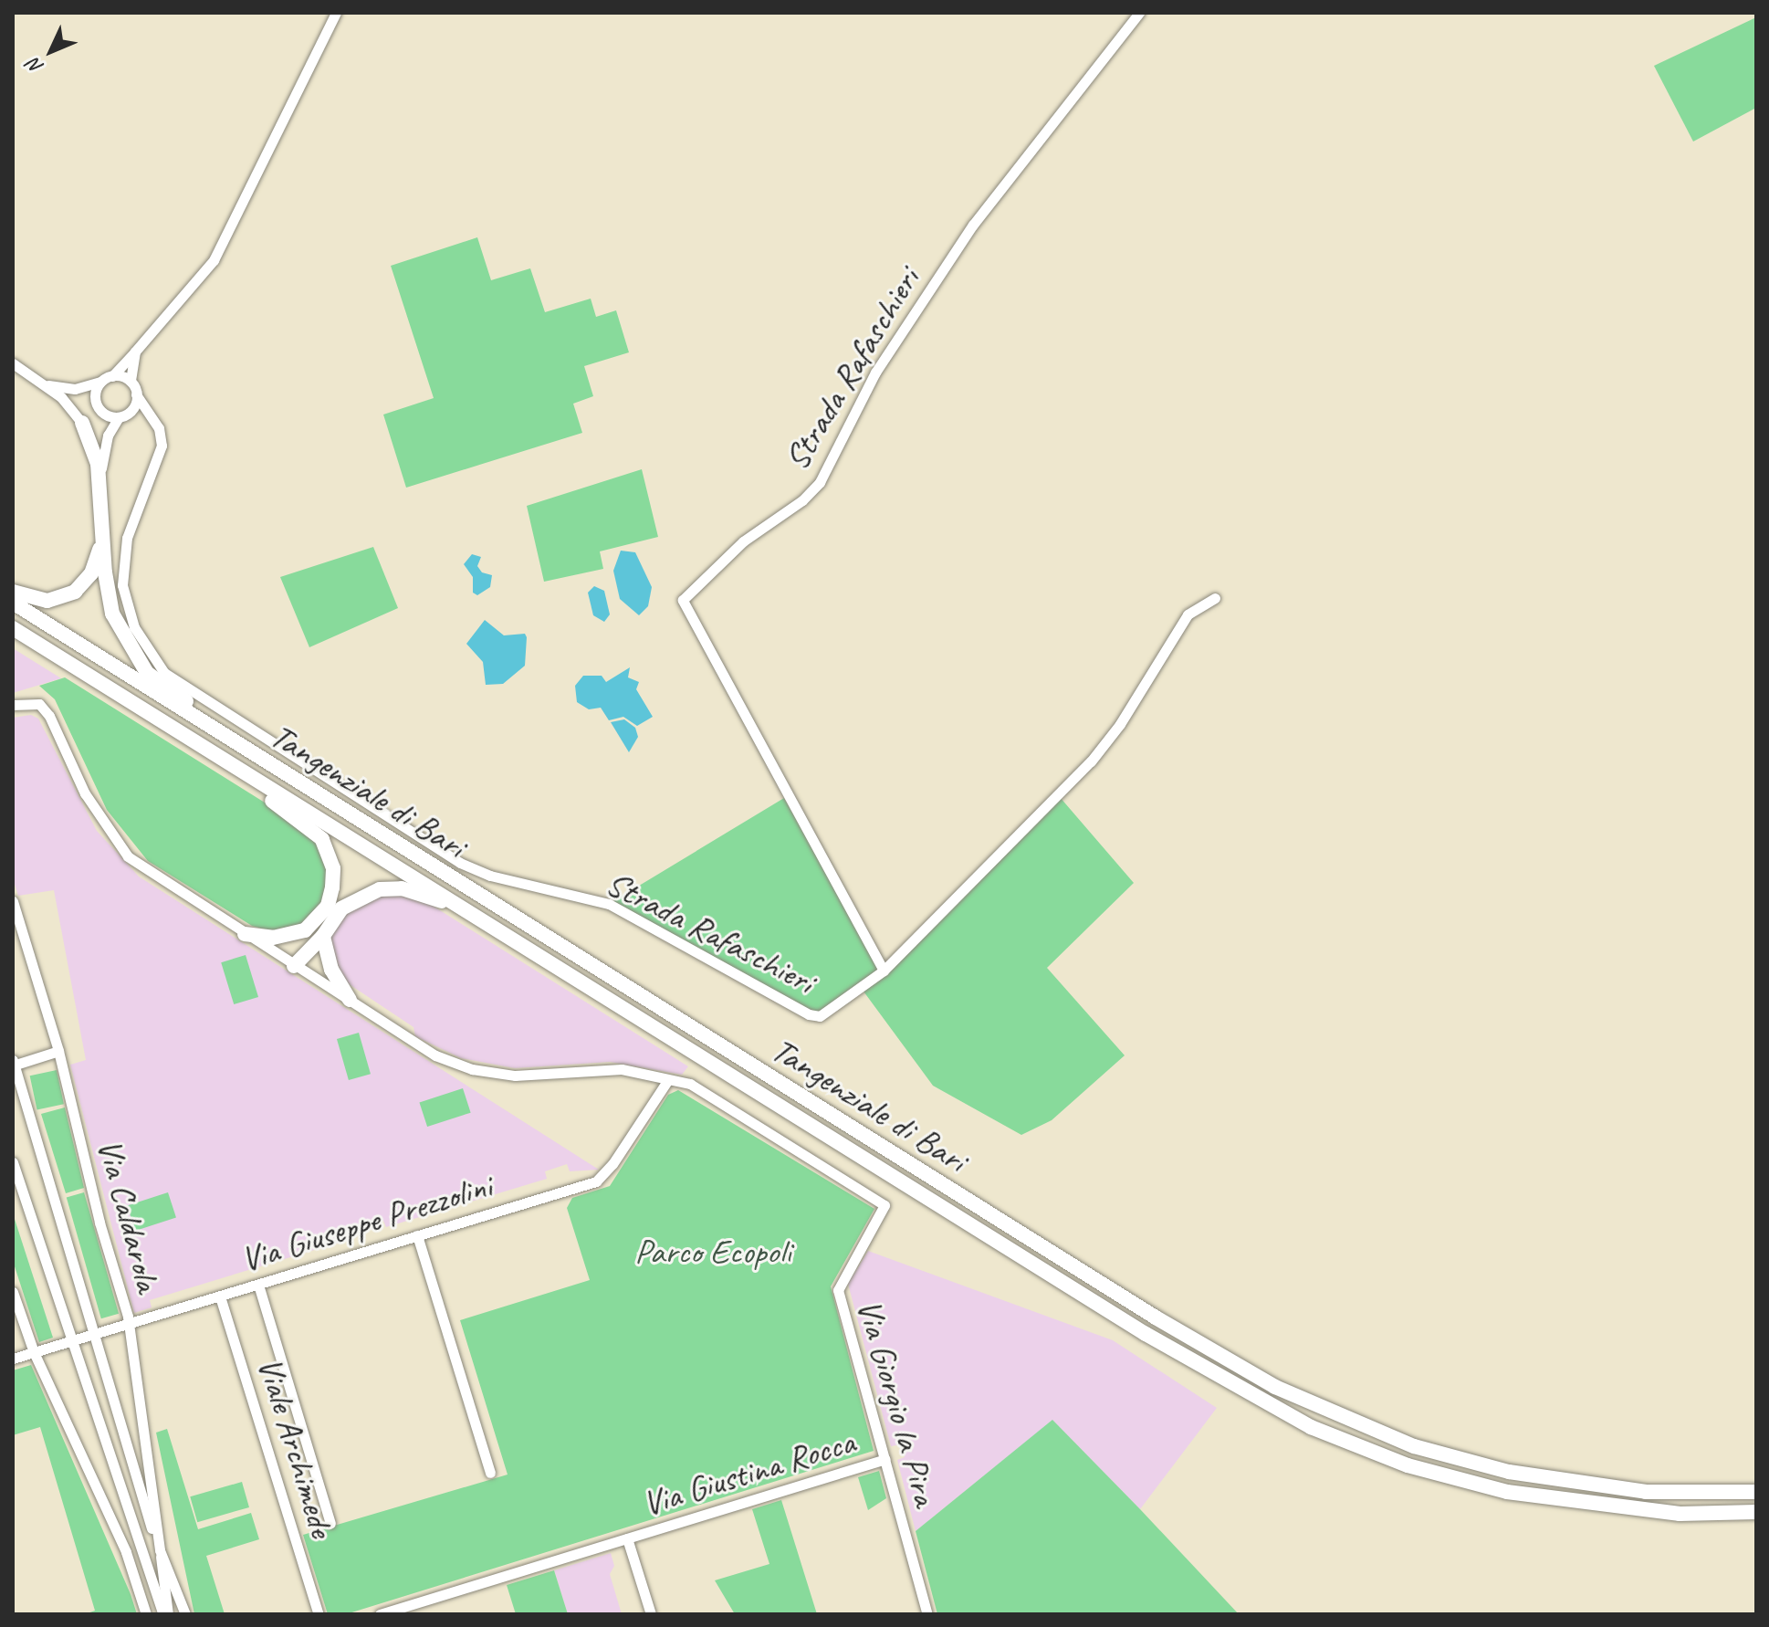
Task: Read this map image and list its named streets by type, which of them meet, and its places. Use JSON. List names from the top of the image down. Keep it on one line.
{"streets":{"highway":["Tangenziale di Bari"],"street":["Strada Rafaschieri","Via Caldarola","Via Giuseppe Prezzolini","Via Giorgio la Pira","Viale Archimede","Via Giustina Rocca"]},"crossings":[["Via Caldarola","Via Giuseppe Prezzolini"],["Via Giuseppe Prezzolini","Via Giorgio la Pira"],["Via Giuseppe Prezzolini","Viale Archimede"],["Via Giorgio la Pira","Via Giustina Rocca"]],"parks":["Parco Ecopoli"],"north":"bottom left"}
